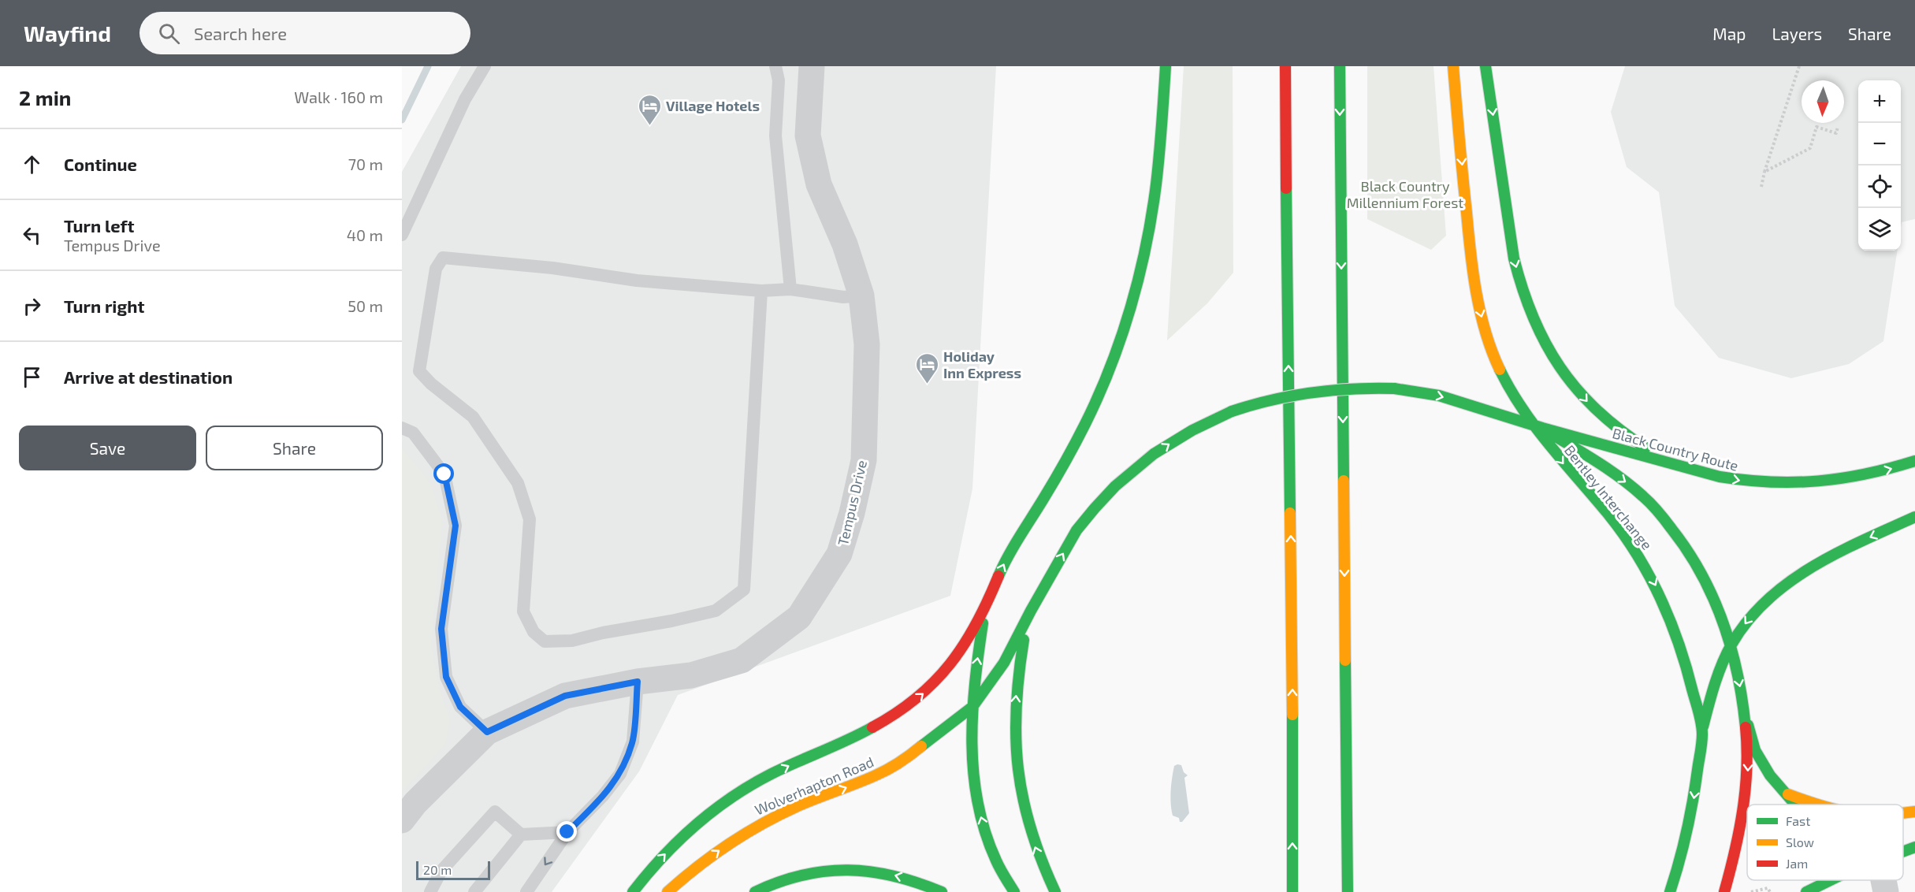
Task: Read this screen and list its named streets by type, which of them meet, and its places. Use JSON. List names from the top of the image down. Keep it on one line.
{"streets":{"main road":["Black Country Route","Bentley Interchange","Wolverhapton Road"],"street":["Tempus Drive"]},"crossings":[["Black Country Route","Bentley Interchange"]],"one_way":["Black Country Route"],"parks":["Black Country Millennium Forest"],"places":{"hotel":["Village Hotels","Holiday Inn Express"]},"legend":["Fast","Slow","Jam"],"scale_bar":"20 m","north":"bottom","page":{"header":"Wayfind","search":"Search here","nav":["Map","Layers","Share"],"heading":["2 min","Walk · 160 m"],"map_buttons":["+","−"],"list":[["Continue","70 m"],["Turn left","Tempus Drive","40 m"],["Turn right","50 m"],"Arrive at destination"],"buttons":["Save","Share"],"scale":"20 m"}}
